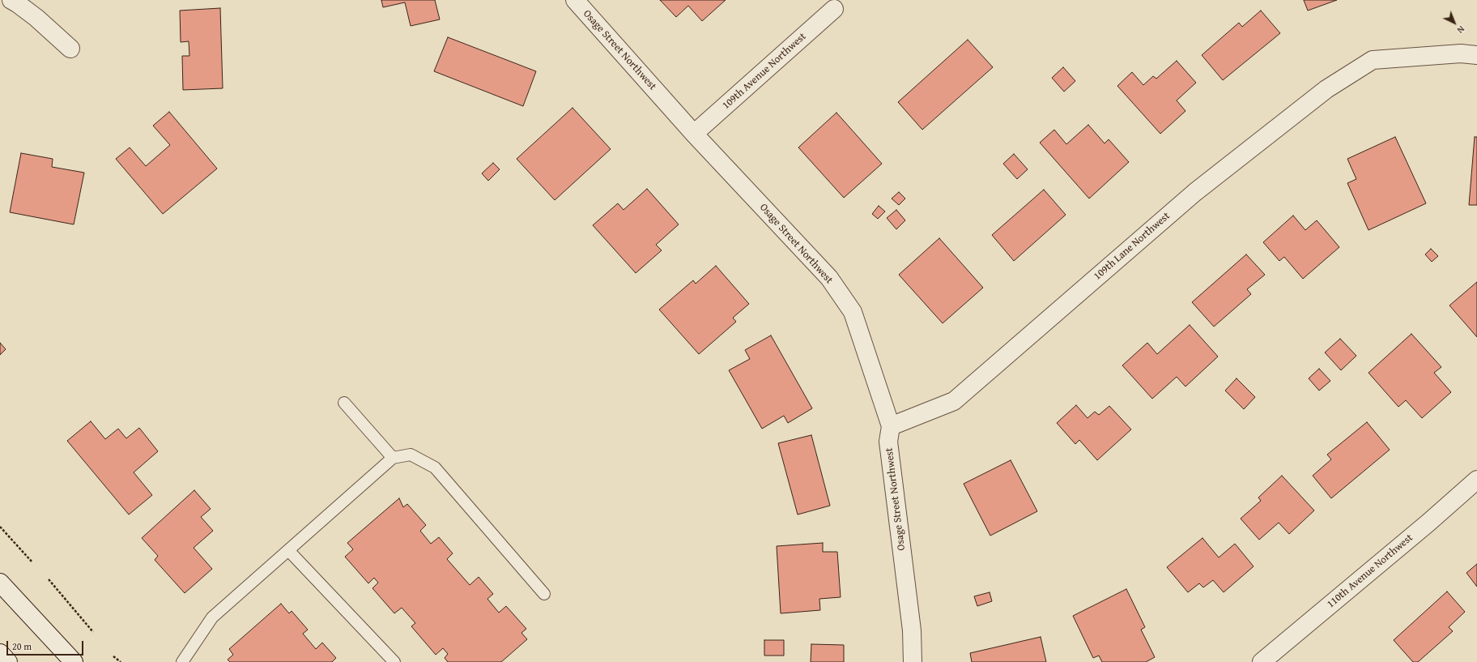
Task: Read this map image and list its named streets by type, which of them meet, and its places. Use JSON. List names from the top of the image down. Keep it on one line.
{"streets":{"street":["Osage Street Northwest","109th Avenue Northwest","109th Lane Northwest","110th Avenue Northwest"]},"crossings":[["Osage Street Northwest","109th Avenue Northwest"],["Osage Street Northwest","109th Lane Northwest"]],"scale_bar":"20 m","north":"bottom right"}
